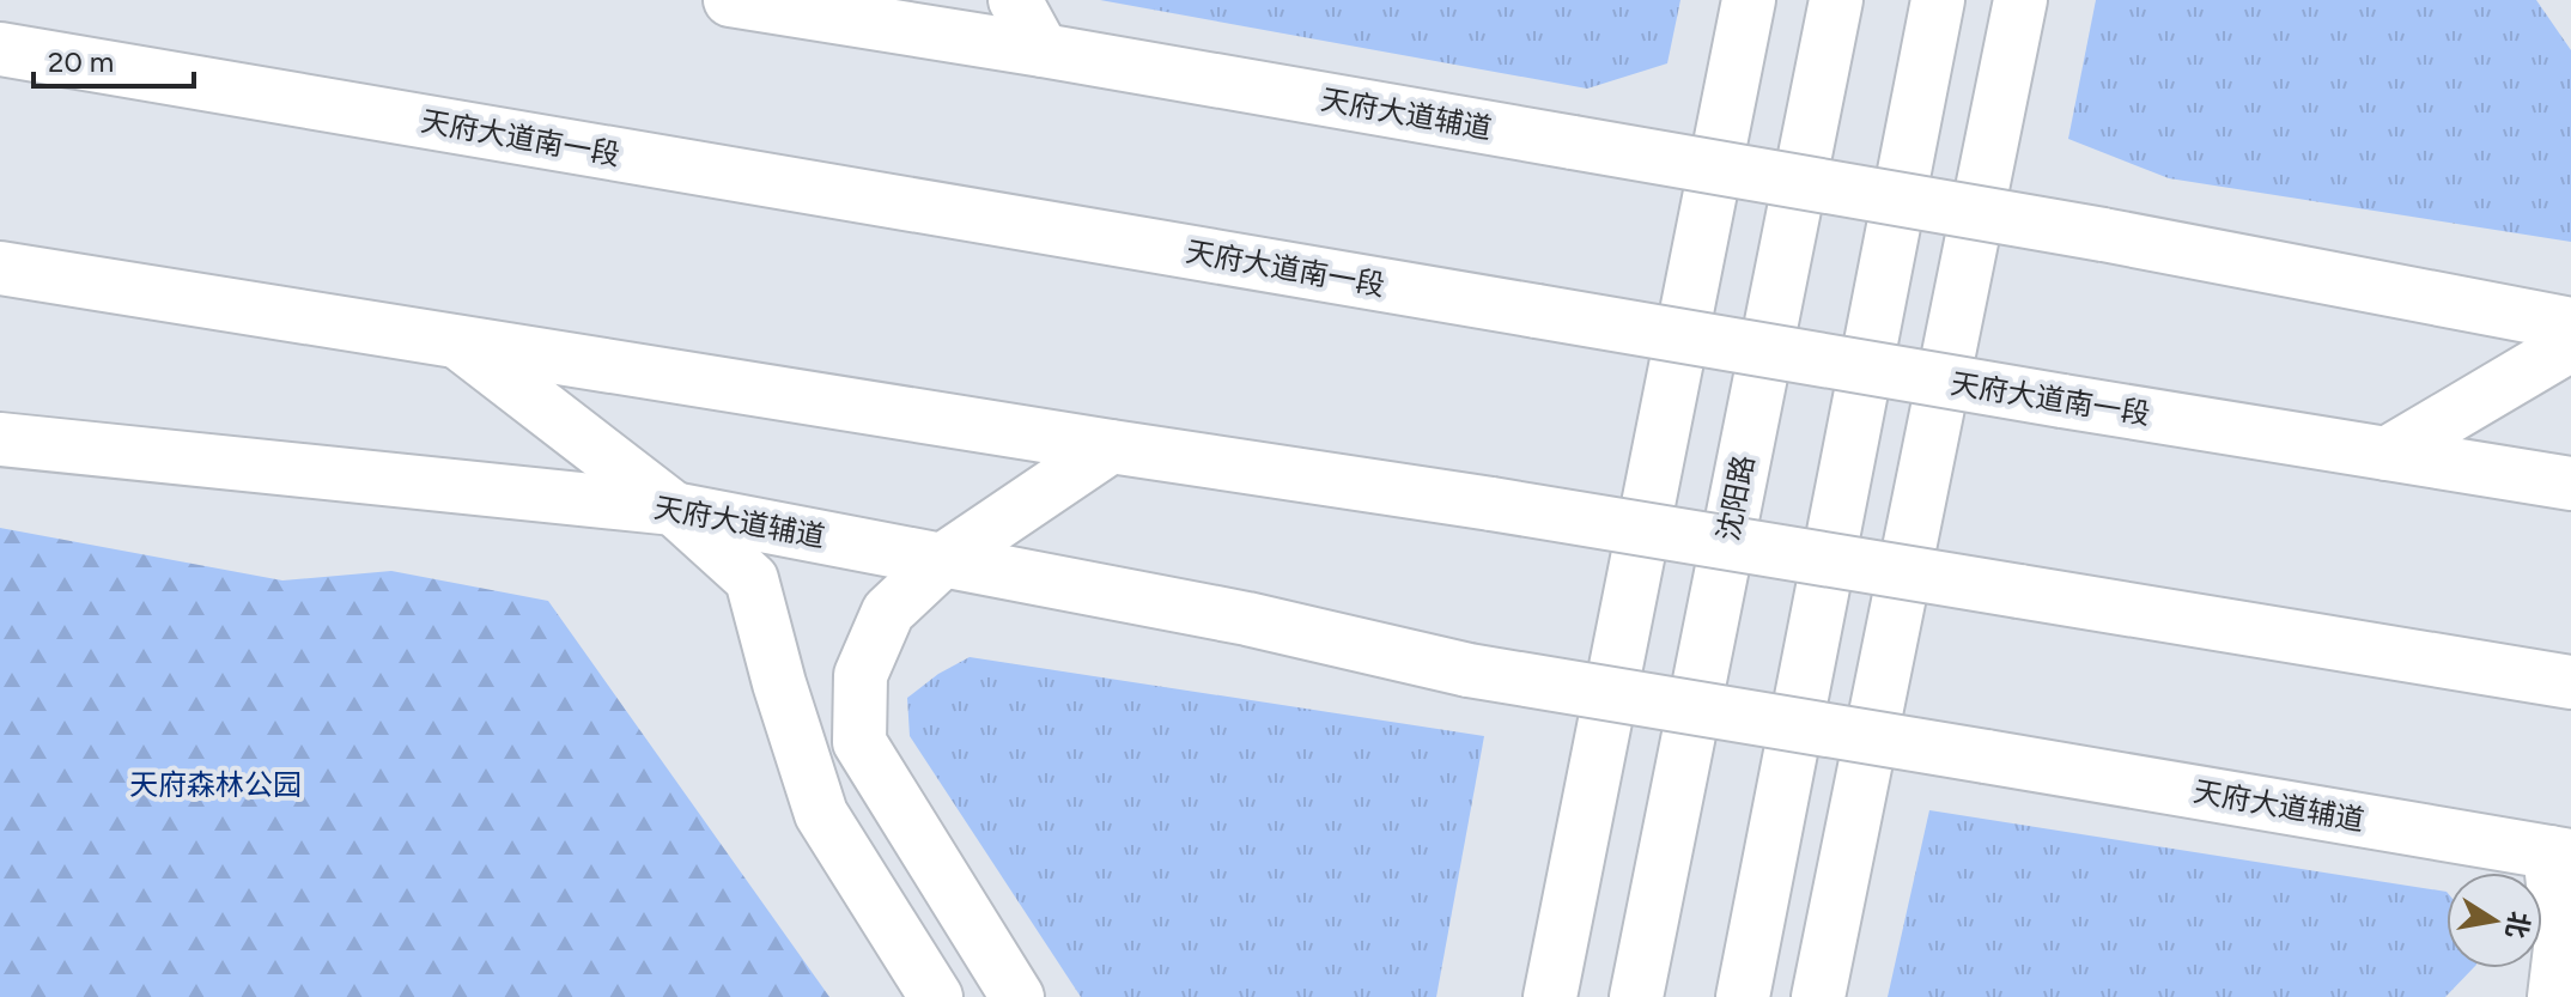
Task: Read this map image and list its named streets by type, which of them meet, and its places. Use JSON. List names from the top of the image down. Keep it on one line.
{"streets":{"main road":["天府大道辅道","天府大道南一段","沈阳路"]},"parks":["天府森林公园"],"scale_bar":"20 m","north":"right"}
